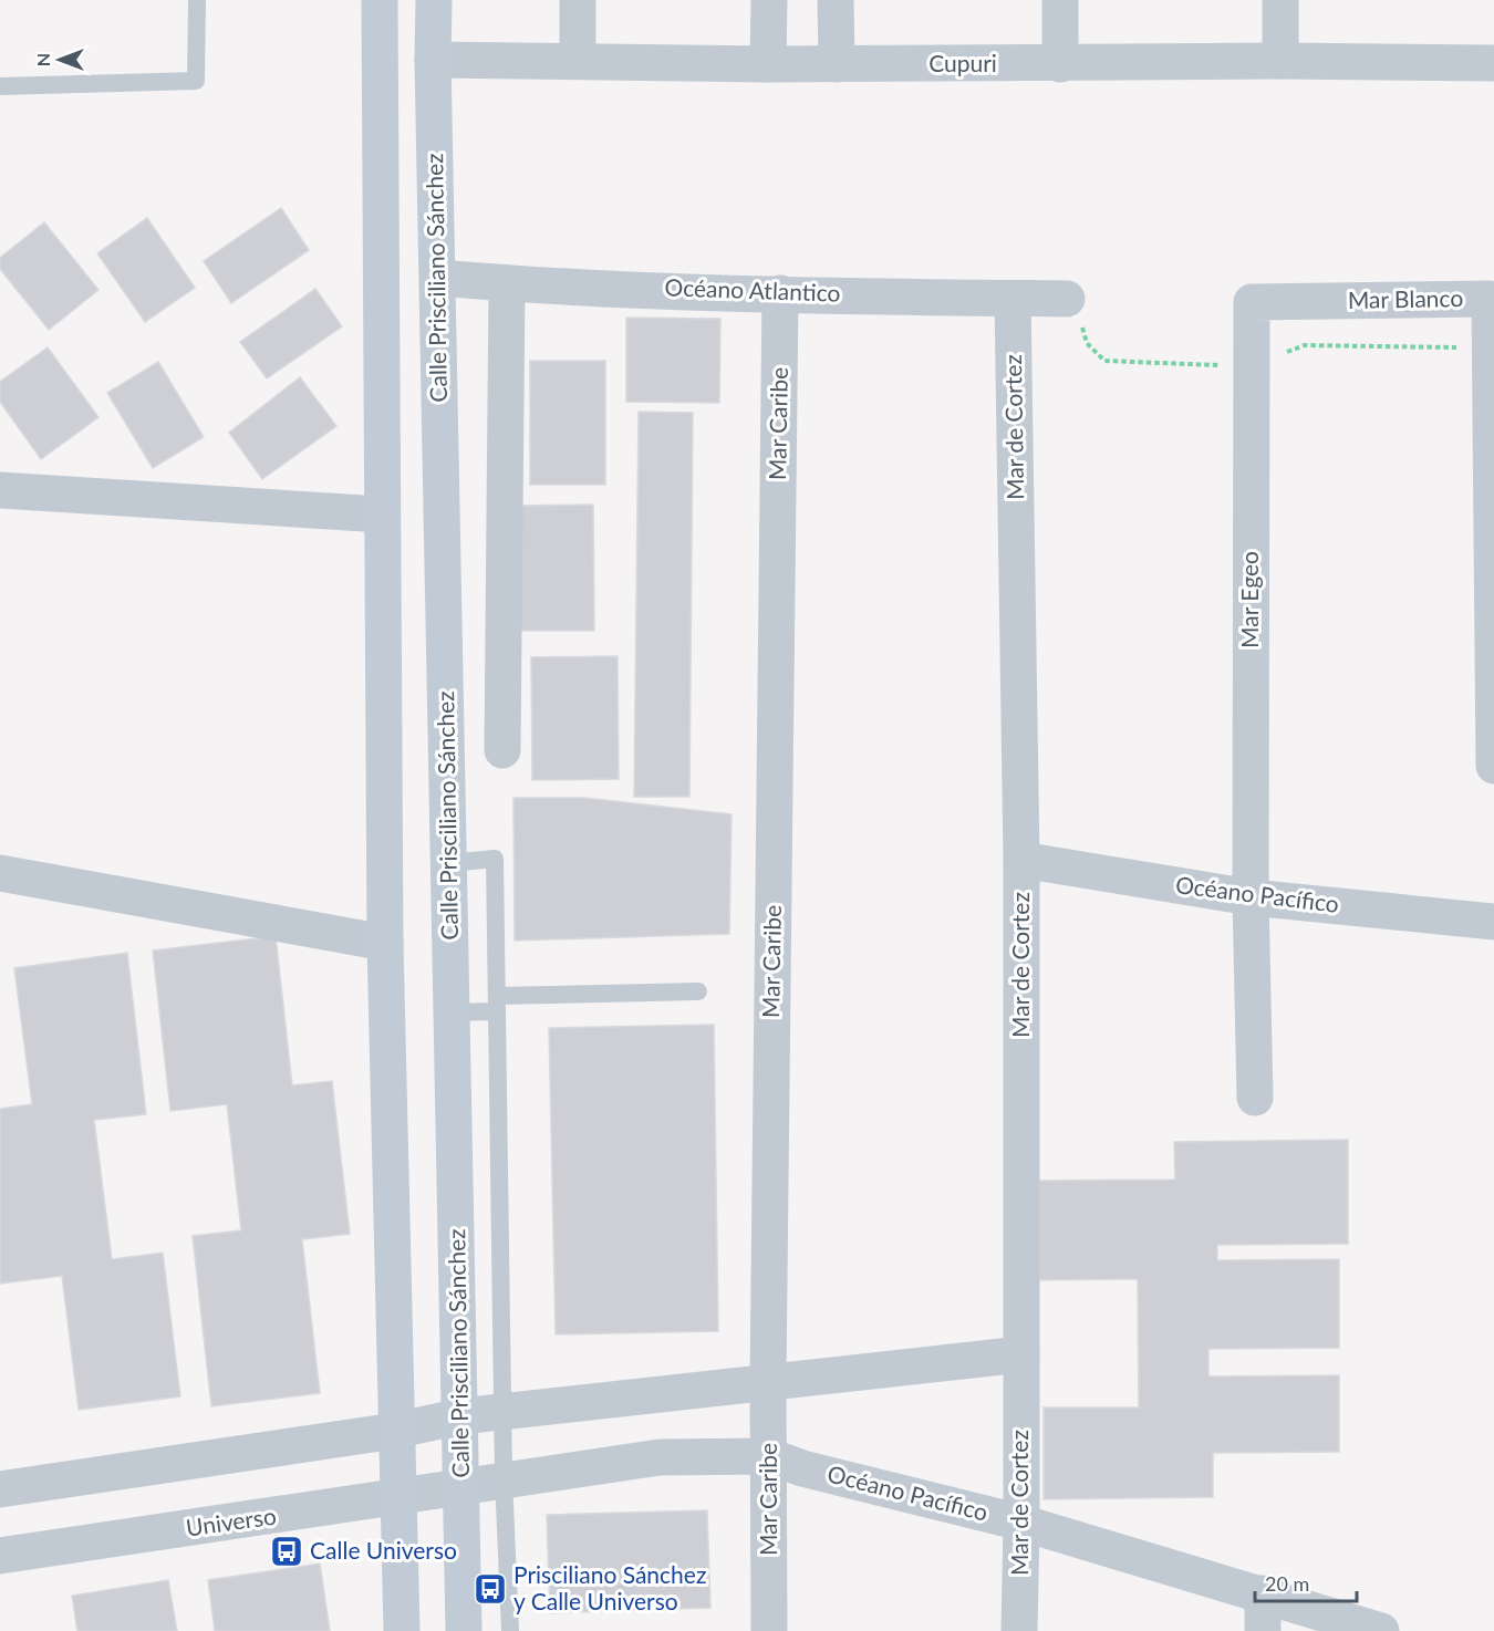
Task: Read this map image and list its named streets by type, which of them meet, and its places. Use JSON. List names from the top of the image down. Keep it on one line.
{"streets":{"main road":["Calle Prisciliano Sánchez"],"street":["Cupuri","Océano Atlantico","Mar Blanco","Mar Caribe","Mar de Cortez","Mar Egeo","Océano Pacífico","Universo"]},"crossings":[["Cupuri","Calle Prisciliano Sánchez"],["Calle Prisciliano Sánchez","Océano Atlantico"],["Calle Prisciliano Sánchez","Océano Pacífico"],["Calle Prisciliano Sánchez","Universo"],["Océano Atlantico","Mar Caribe"],["Océano Atlantico","Mar de Cortez"],["Mar Blanco","Mar Egeo"],["Mar Caribe","Océano Pacífico"],["Mar de Cortez","Océano Pacífico"],["Mar Egeo","Océano Pacífico"],["Océano Pacífico","Universo"]],"places":{"bus stop":["Calle Universo","Prisciliano Sánchez y Calle Universo"]},"scale_bar":"20 m","north":"left"}
